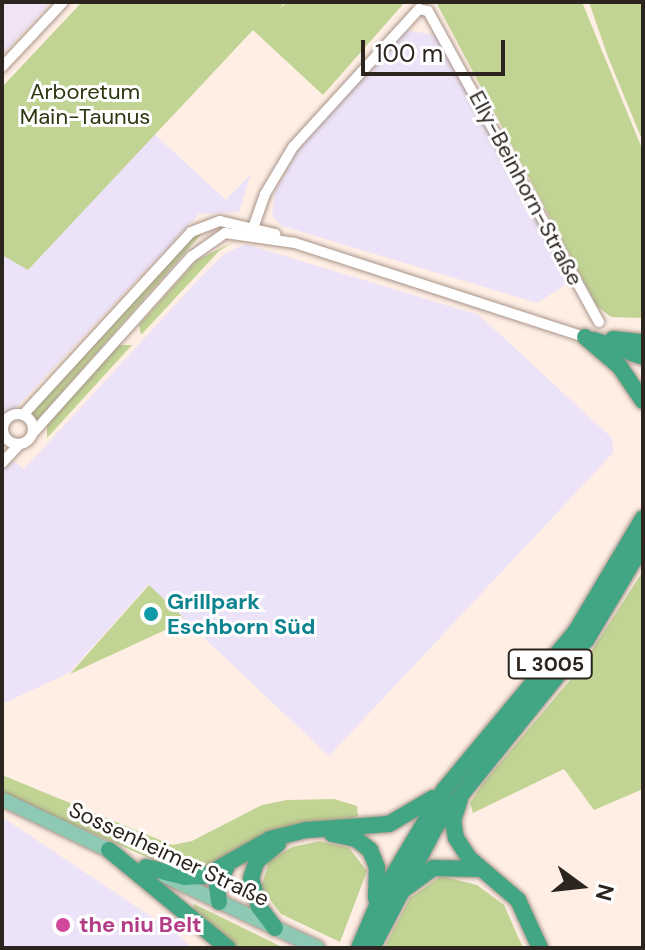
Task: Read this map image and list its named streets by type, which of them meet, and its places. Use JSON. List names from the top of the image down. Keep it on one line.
{"streets":{"highway":["L 3005"],"main road":["Sossenheimer Straße"],"street":["Elly-Beinhorn-Straße"]},"parks":["Arboretum Main-Taunus"],"places":["Grillpark Eschborn Süd","the niu Belt"],"scale_bar":"100 m","north":"right"}
